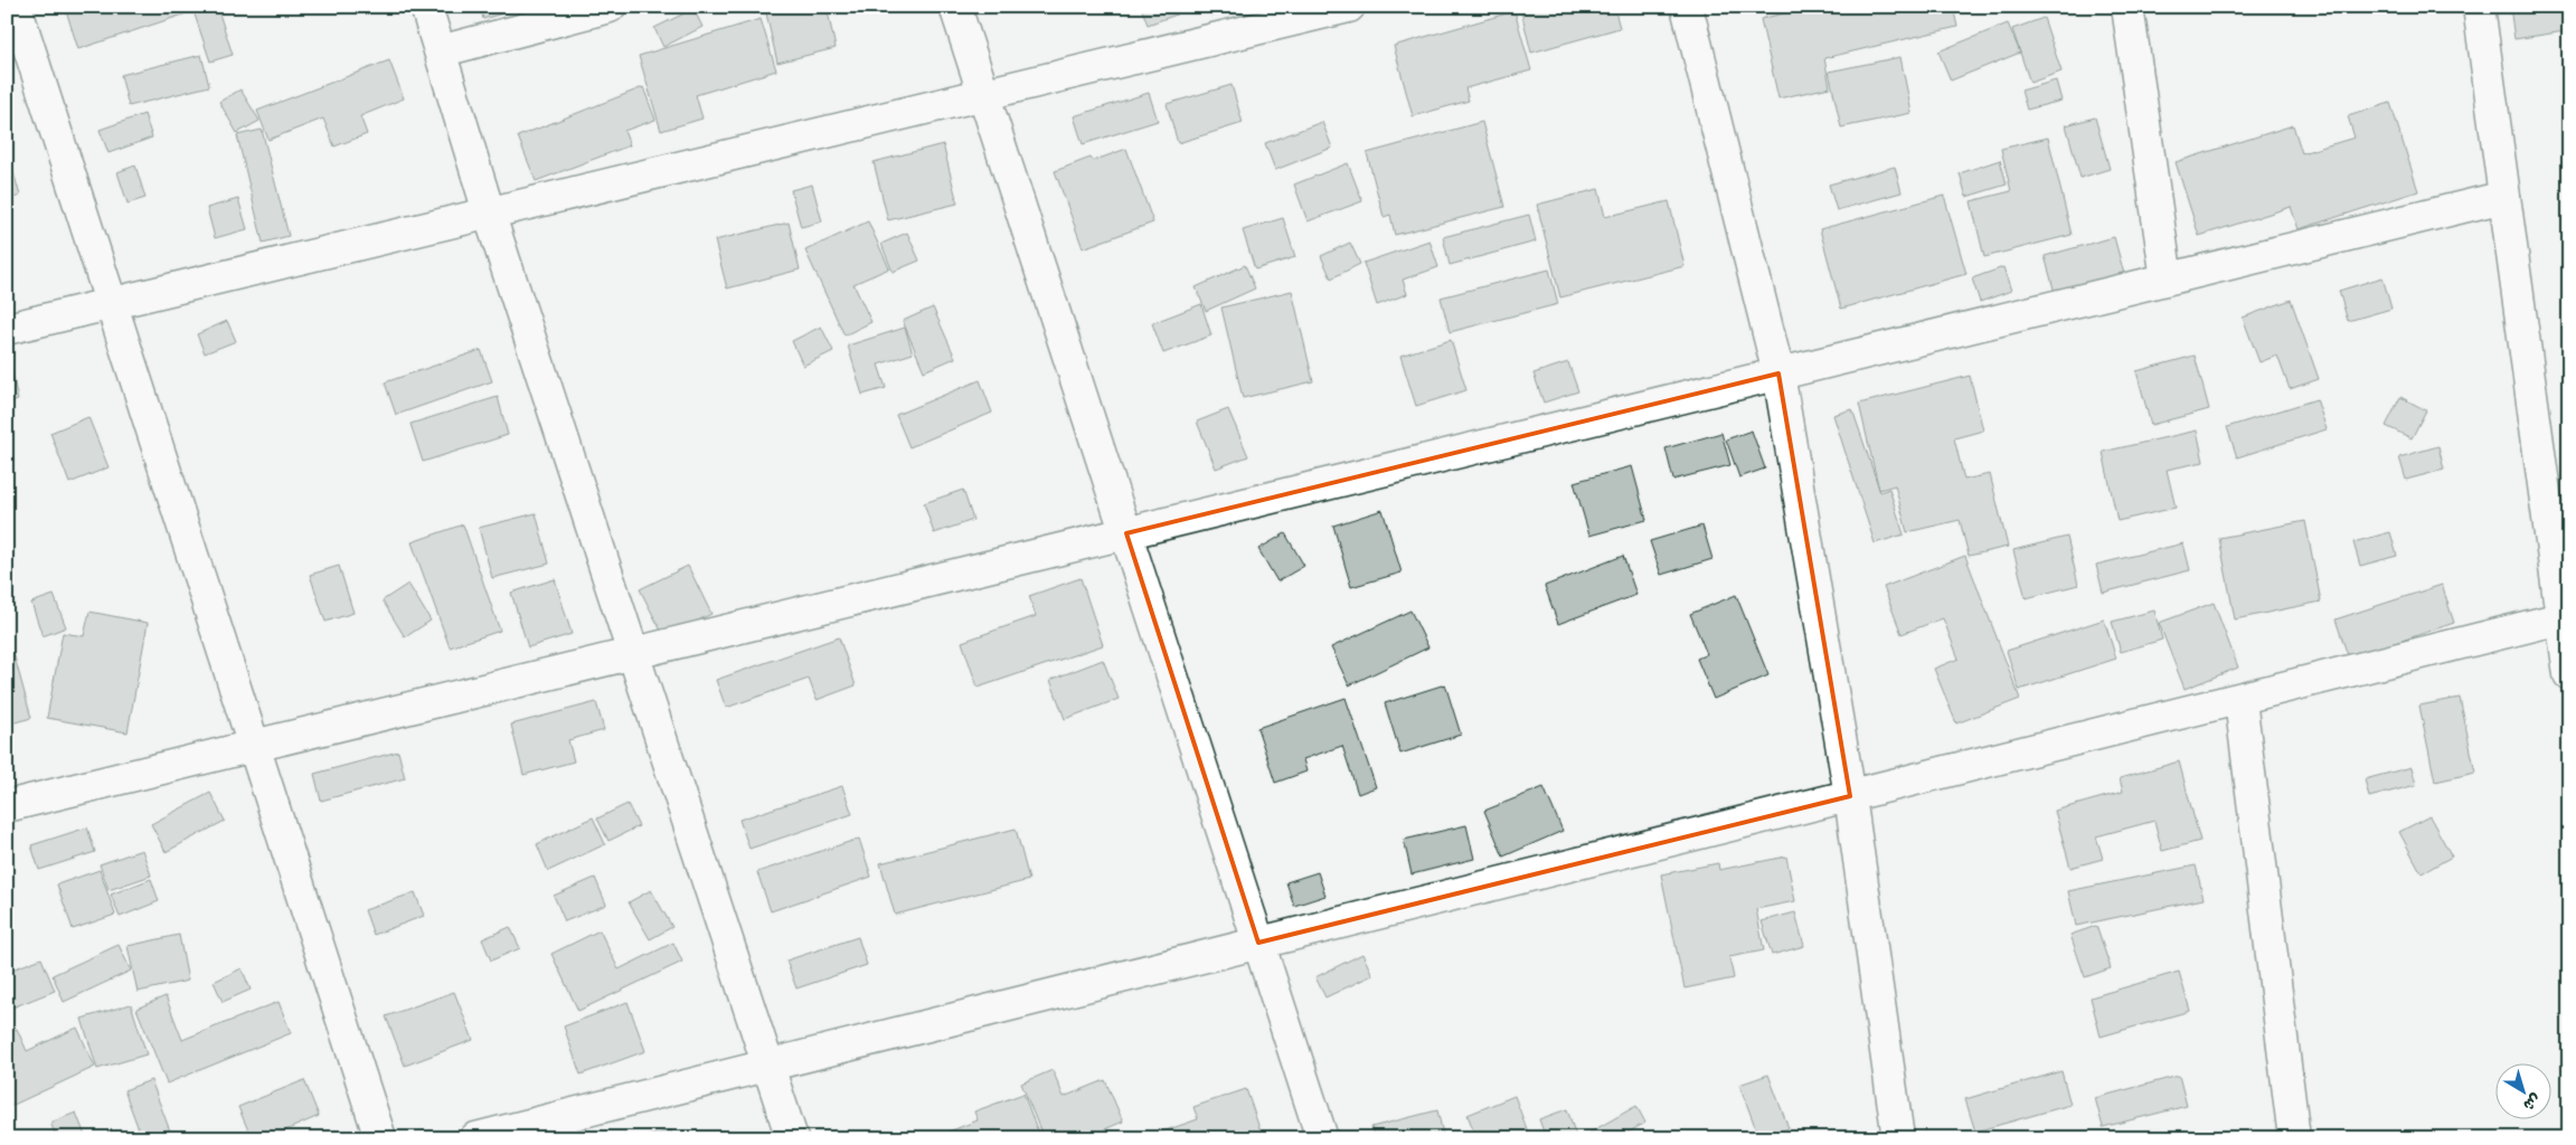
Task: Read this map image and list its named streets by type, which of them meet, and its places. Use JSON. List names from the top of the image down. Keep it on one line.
{"north":"bottom right"}
